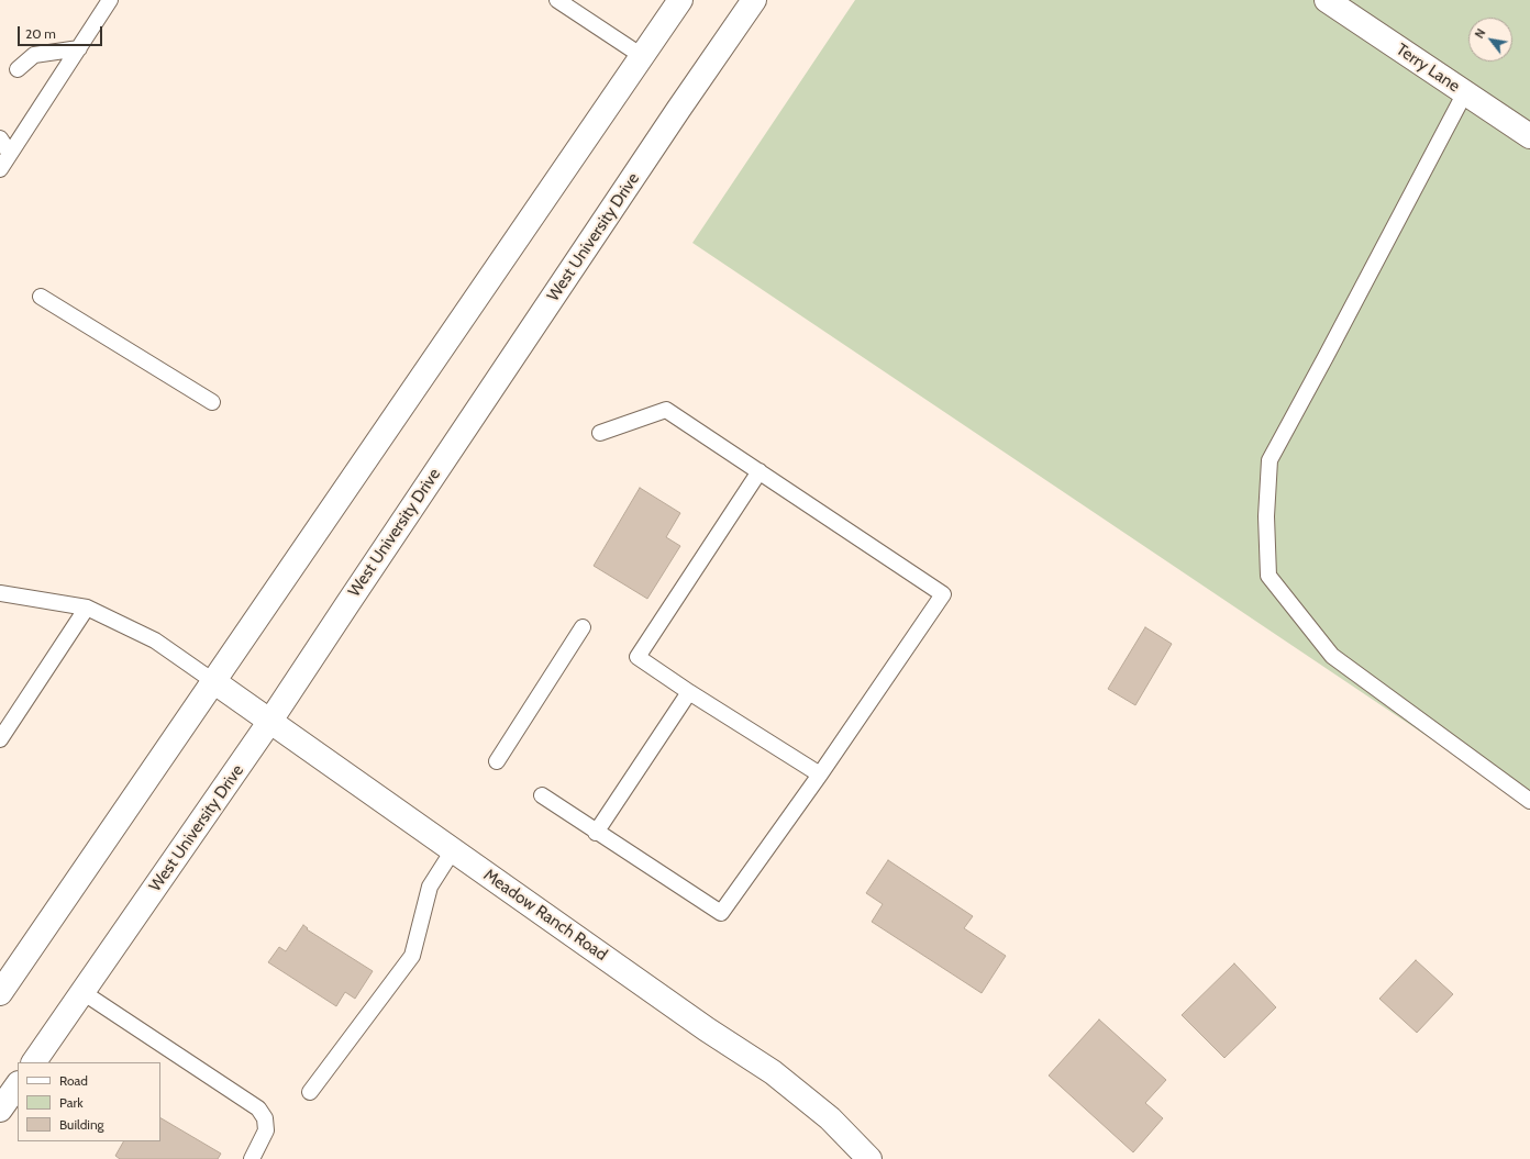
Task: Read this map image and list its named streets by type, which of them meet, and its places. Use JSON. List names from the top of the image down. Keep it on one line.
{"streets":{"main road":["Terry Lane","West University Drive","Meadow Ranch Road"]},"crossings":[["West University Drive","Meadow Ranch Road"]],"legend":["Road","Park","Building"],"scale_bar":"20 m","north":"top left"}
